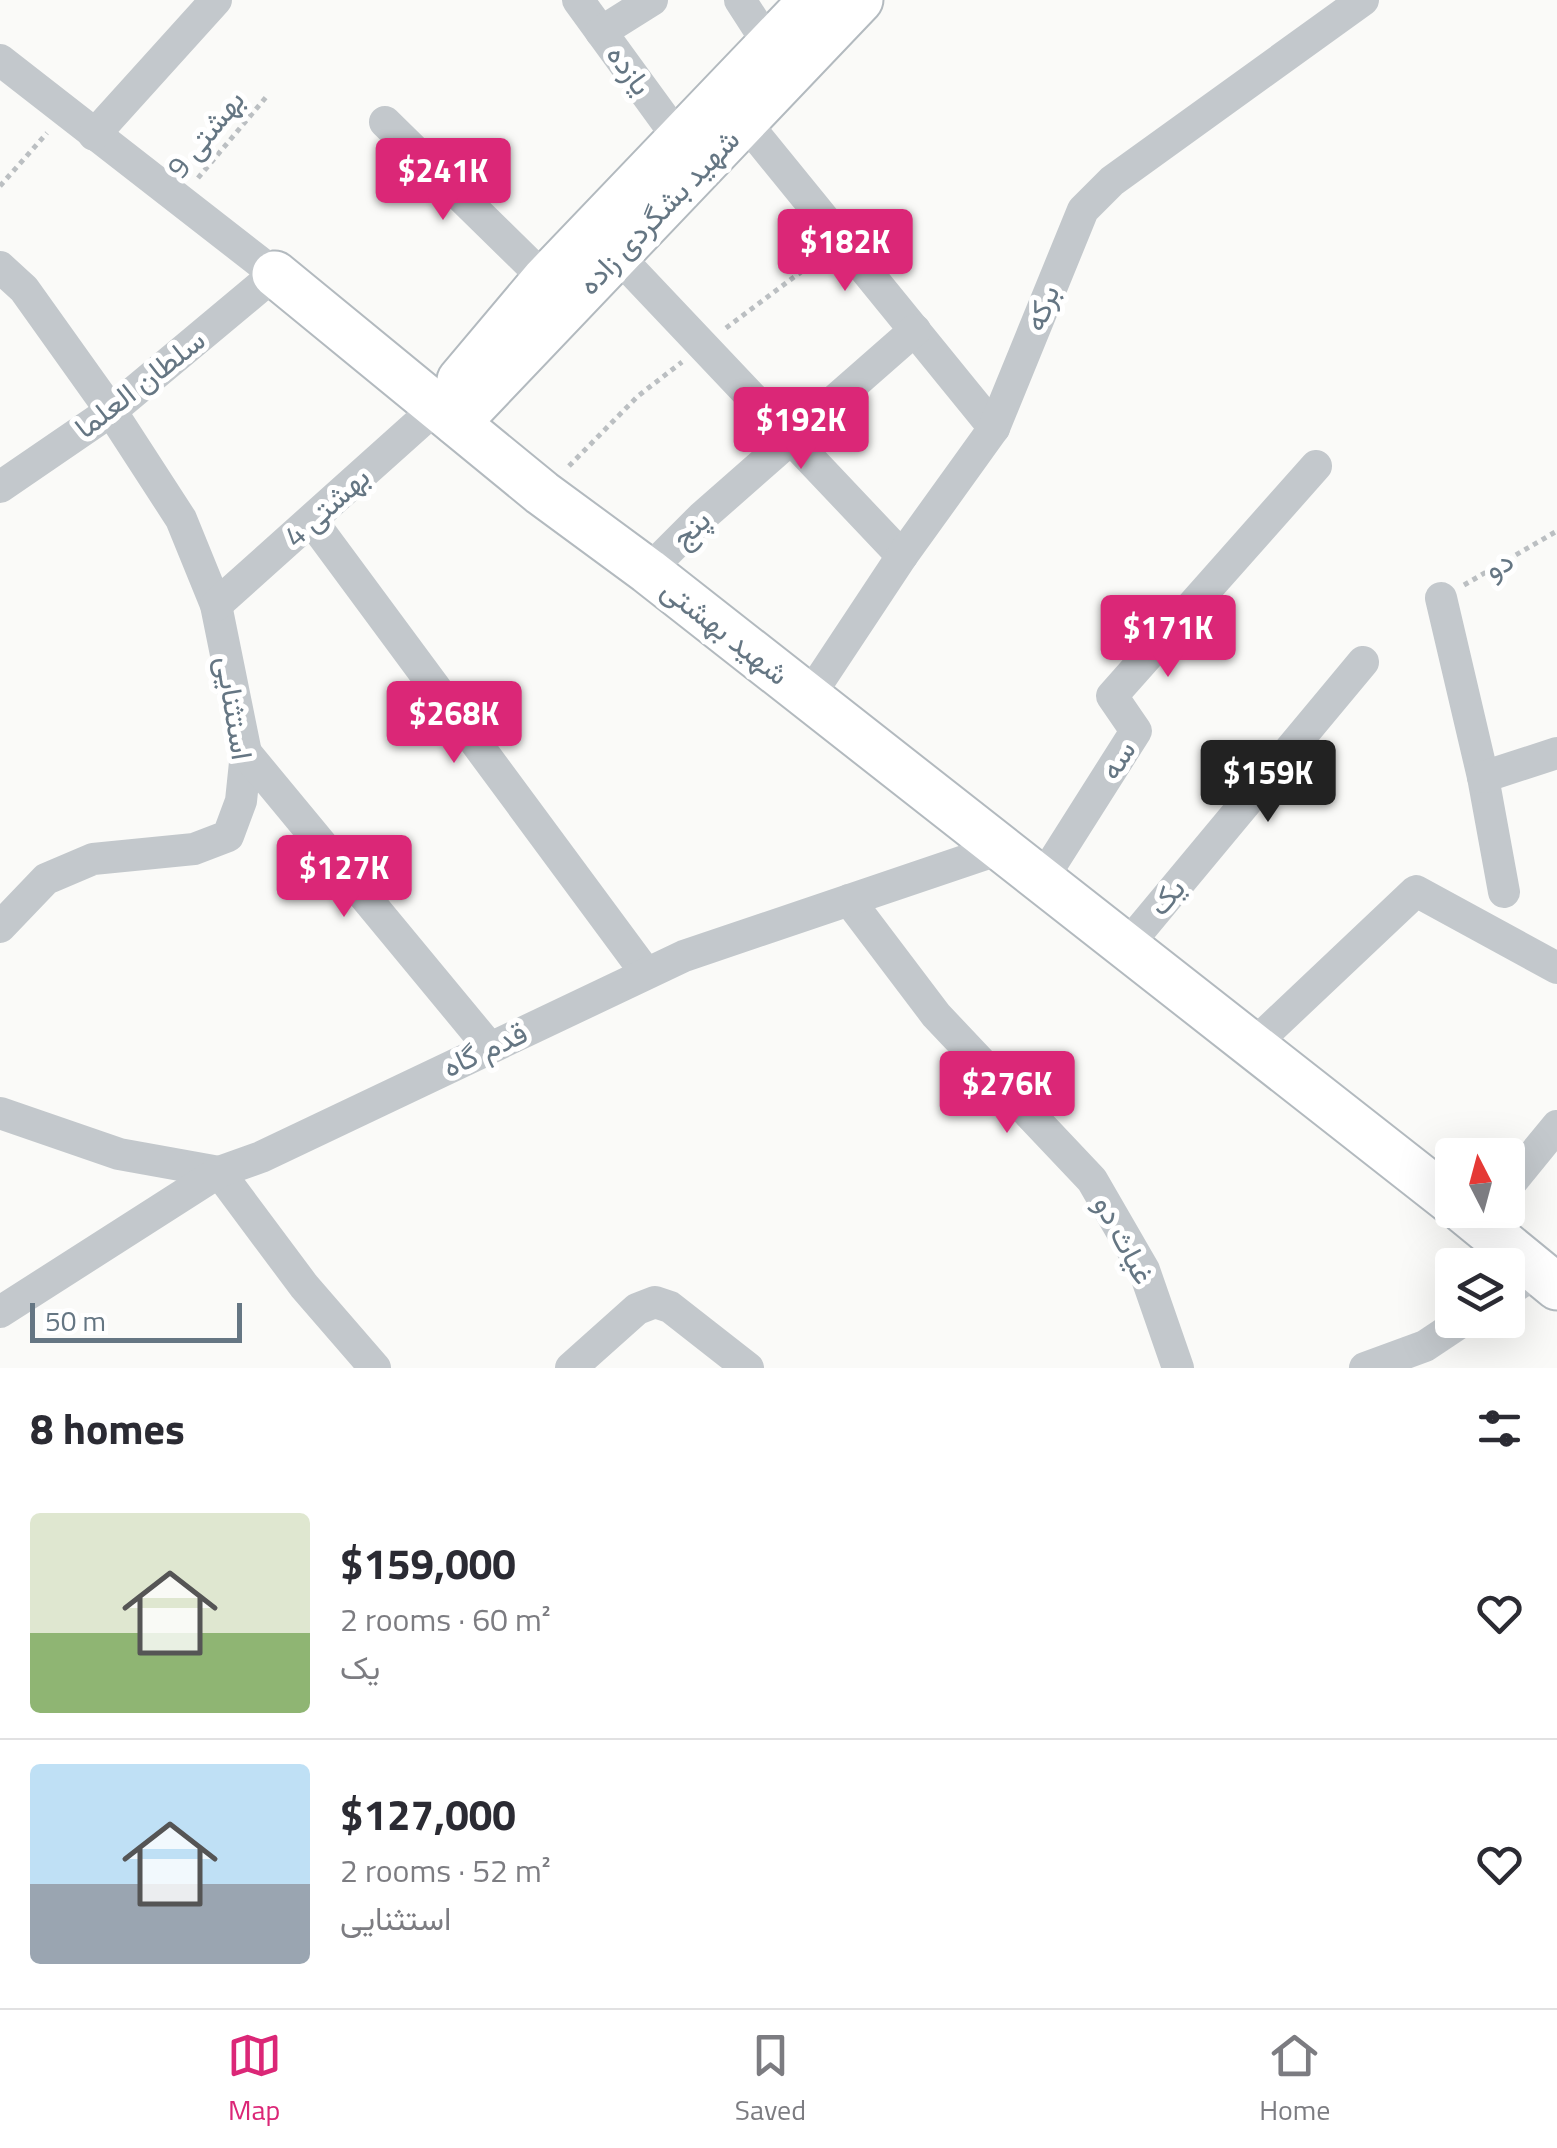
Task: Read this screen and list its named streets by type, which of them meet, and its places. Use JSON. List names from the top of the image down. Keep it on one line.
{"streets":{"street":["یازده","شهید بشگردی زاده","برکه","سلطان العلما","بهشتی 4","پنج","شهید بهشتی","استثنایی","سه","یک","قدم گاه","غیاث دو"],"path":["بهشتی 9","دو"]},"crossings":[["یازده","شهید بشگردی زاده"],["بهشتی 9","شهید بهشتی"],["شهید بشگردی زاده","بهشتی 4"],["شهید بشگردی زاده","شهید بهشتی"],["برکه","شهید بهشتی"],["سلطان العلما","شهید بهشتی"],["سلطان العلما","استثنایی"],["بهشتی 4","شهید بهشتی"],["بهشتی 4","استثنایی"],["پنج","شهید بهشتی"],["شهید بهشتی","سه"],["شهید بهشتی","یک"],["شهید بهشتی","قدم گاه"],["قدم گاه","غیاث دو"]],"scale_bar":"50 m","north":"top","page":{"price":["$241K","$182K","$192K","$171K","$268K","$159K","$127K","$276K"],"scale":"50 m","heading":"8 homes","list":[{"name":"$159,000","note":"2 rooms · 60 m² · یک"},{"name":"$127,000","note":"2 rooms · 52 m² · استثنایی"}],"tabs":["Map","Saved","Home"]}}
